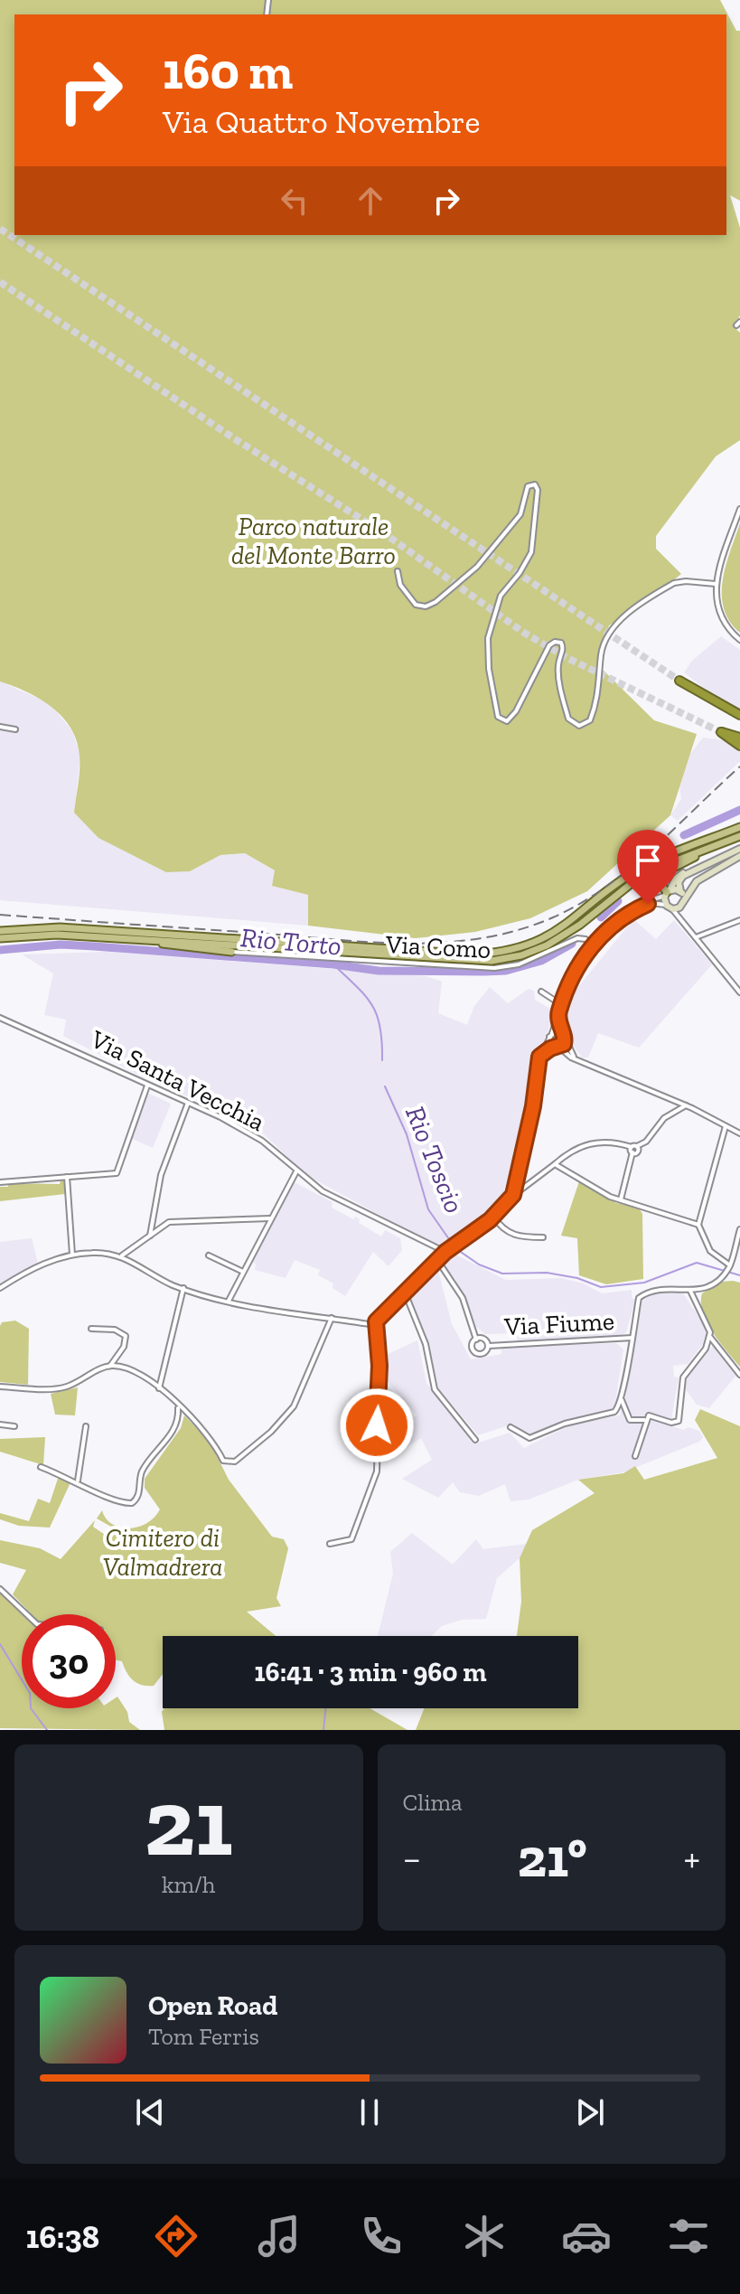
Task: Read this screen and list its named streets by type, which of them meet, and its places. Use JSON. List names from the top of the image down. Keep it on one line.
{"streets":{"street":["Via Como","Via Santa Vecchia","Via Fiume"]},"water":["Rio Torto","Rio Toscio"],"parks":["Parco naturale del Monte Barro","Cimitero di Valmadrera"],"page":{"turn":["160 m","Via Quattro Novembre"],"limit":"30","trip":"16:41 · 3 min · 960 m","tile":[["21","km/h"],"Clima"],"heat":["−","21°","+"],"song":["Open Road","Tom Ferris"],"tabs":"16:38"}}
